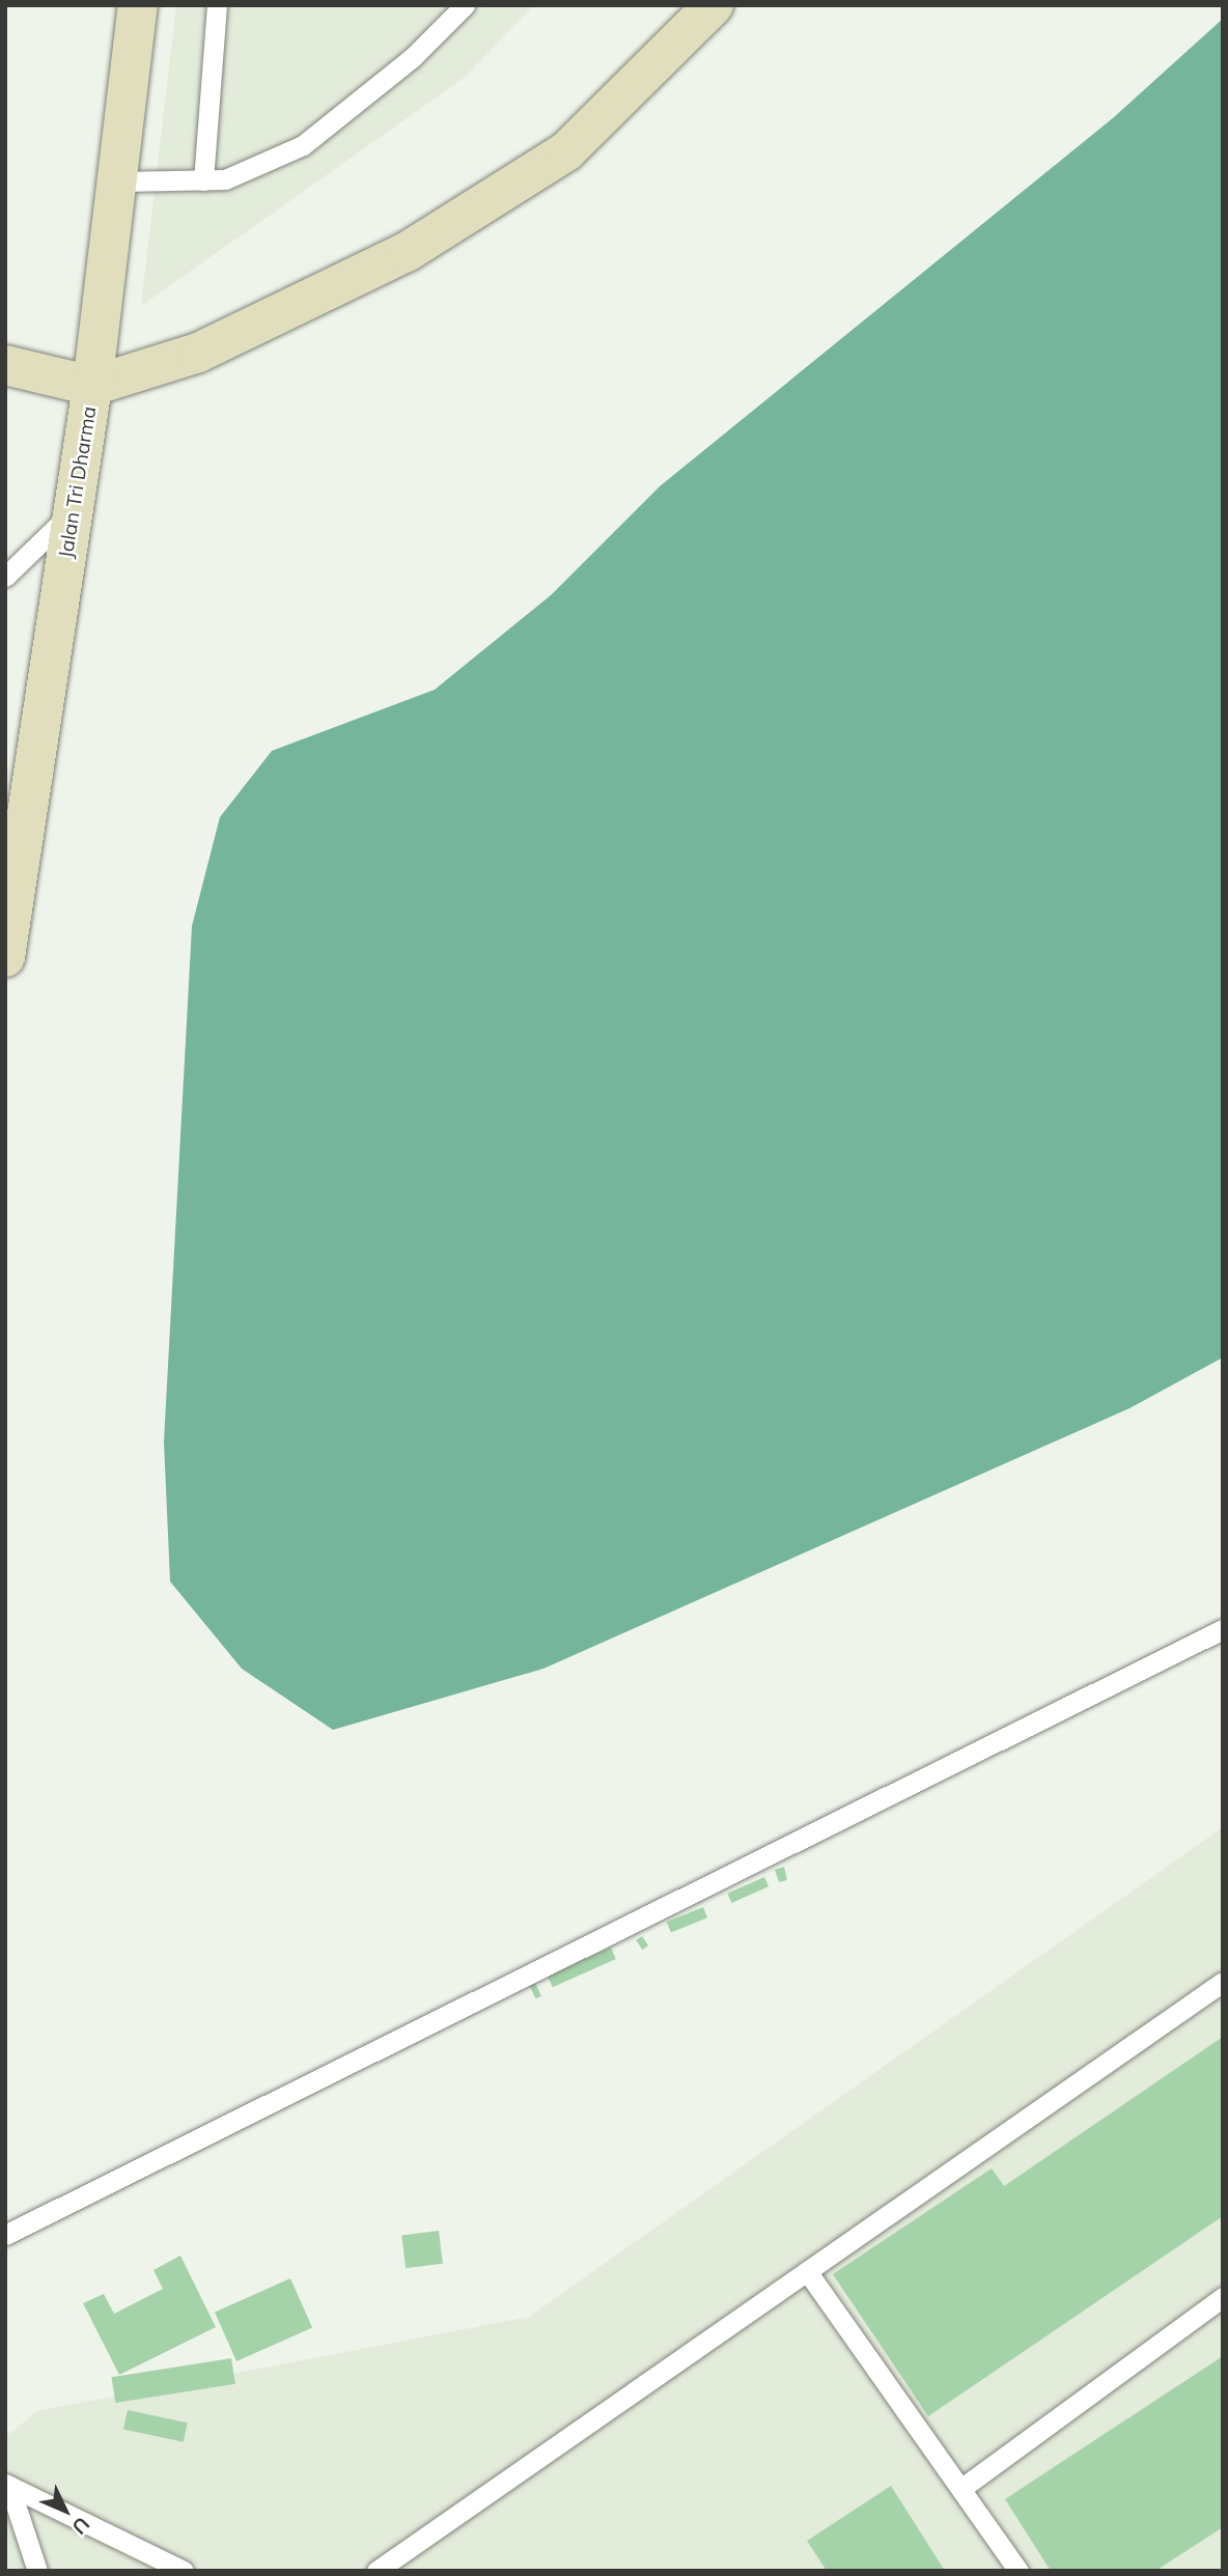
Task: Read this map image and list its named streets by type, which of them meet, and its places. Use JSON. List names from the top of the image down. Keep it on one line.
{"streets":{"main road":["Jalan Tri Dharma"]},"north":"bottom right"}
